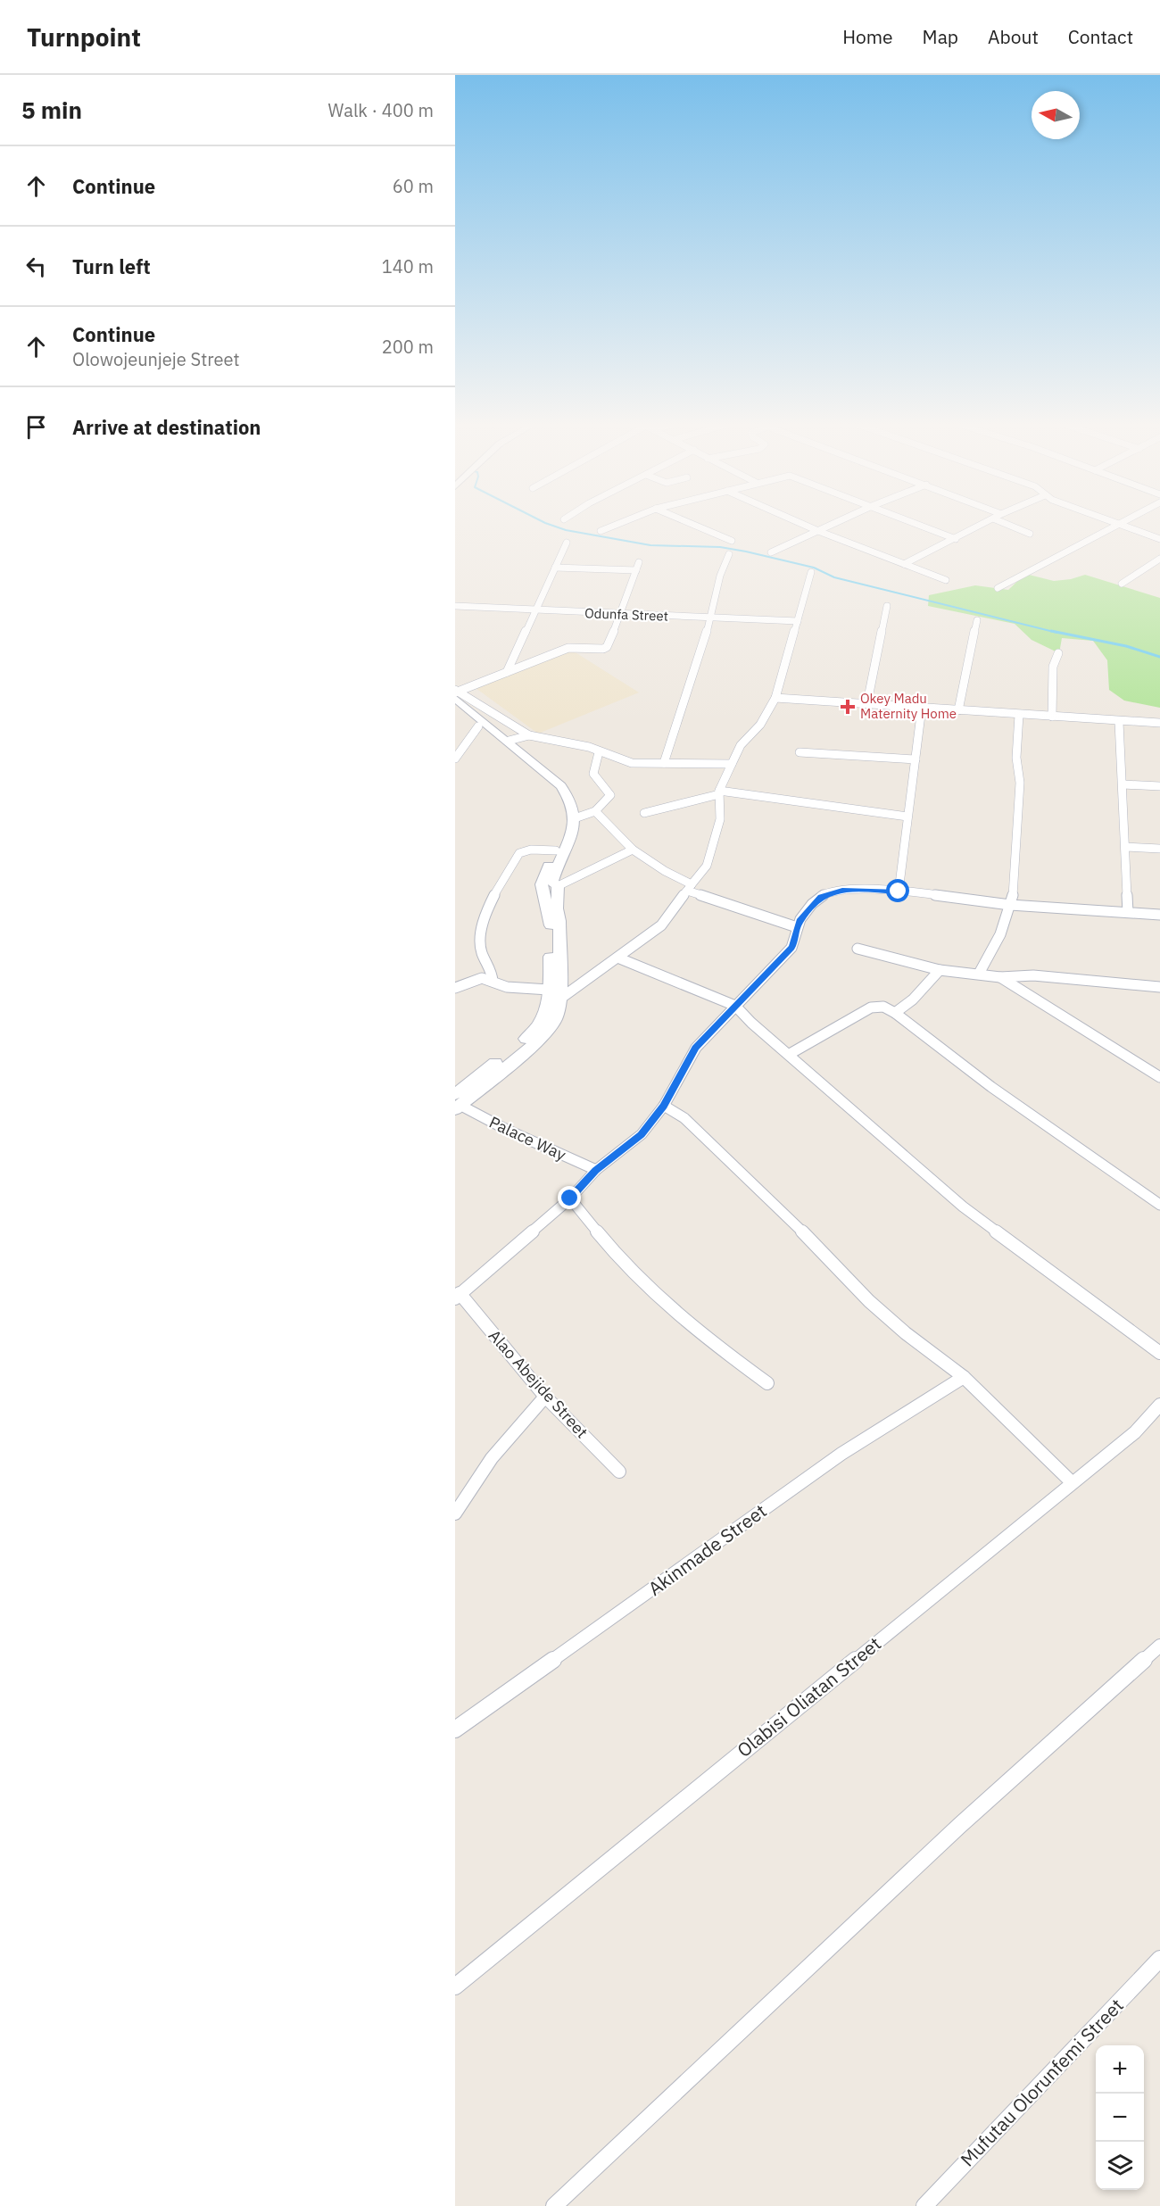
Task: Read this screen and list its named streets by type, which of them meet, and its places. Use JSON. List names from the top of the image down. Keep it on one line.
{"streets":{"street":["Odunfa Street","Palace Way","Alao Abejide Street","Akinmade Street","Olabisi Oliatan Street","Mufutau Olorunfemi Street"]},"places":{"health":["Okey Madu Maternity Home"]},"north":"left","page":{"header":"Turnpoint","nav":["Home","Map","About","Contact"],"heading":["5 min","Walk · 400 m"],"list":[["Continue","60 m"],["Turn left","140 m"],["Continue","Olowojeunjeje Street","200 m"],"Arrive at destination"],"map_buttons":["+","−"]}}
